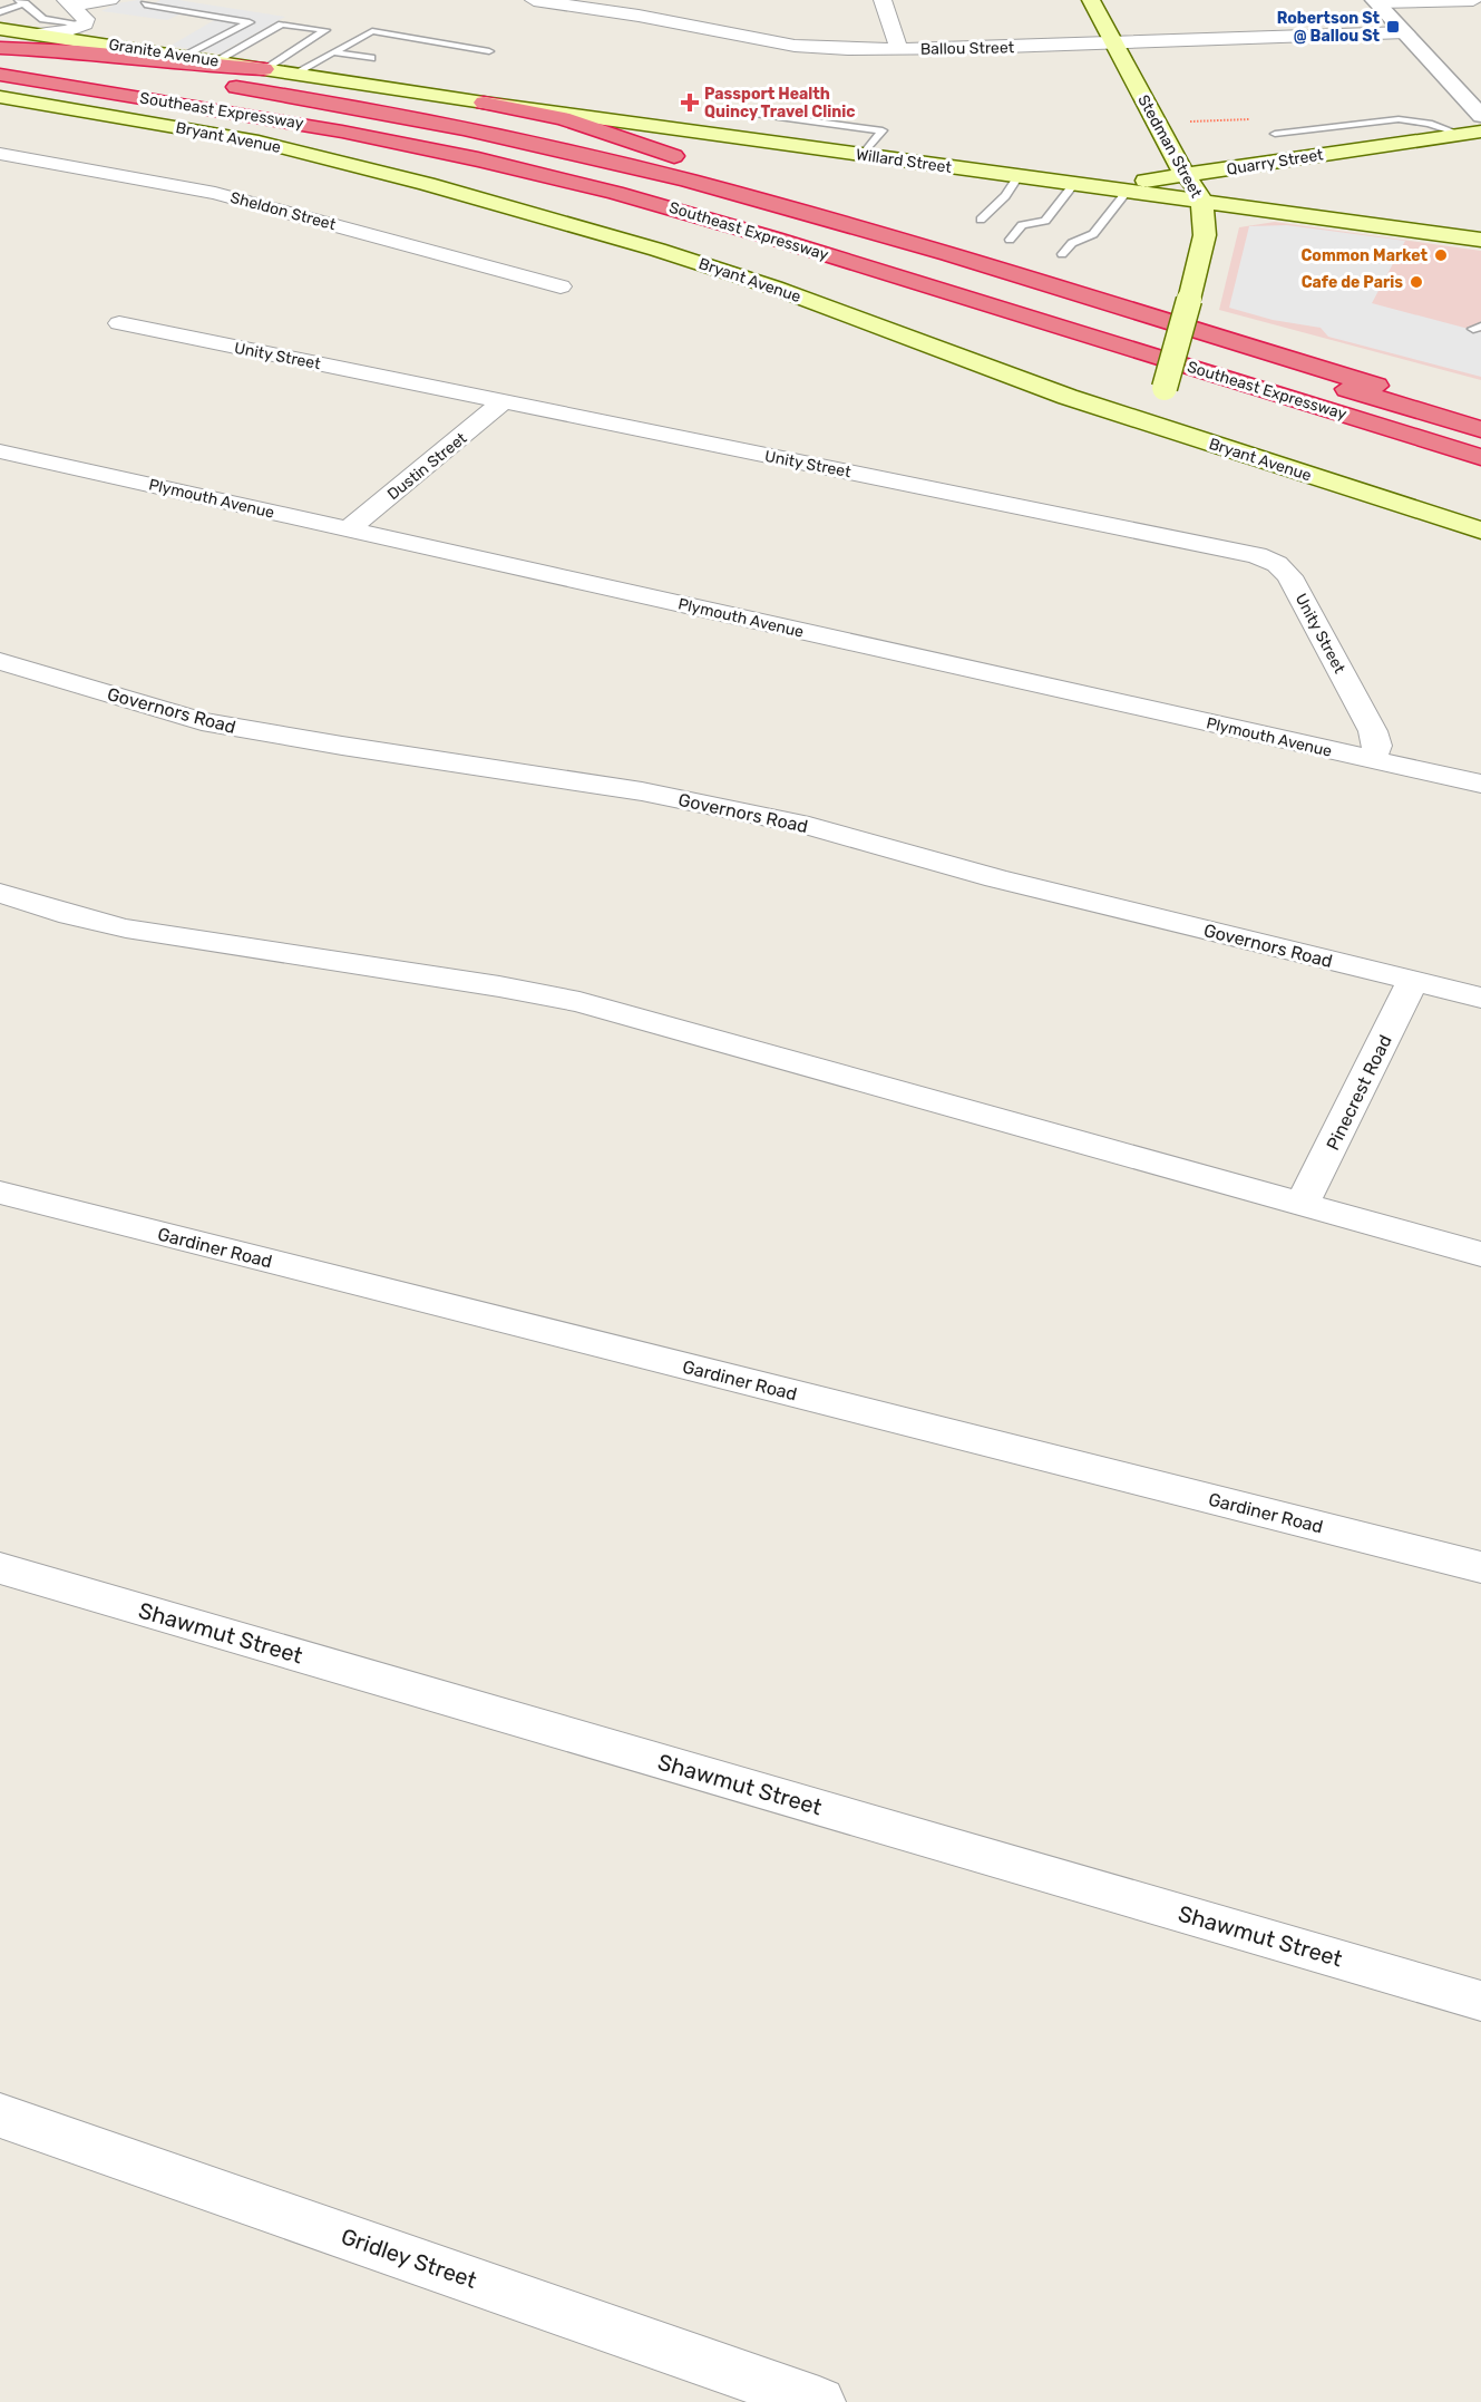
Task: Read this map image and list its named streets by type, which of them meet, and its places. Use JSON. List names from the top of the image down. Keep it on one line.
{"streets":{"highway":["Southeast Expressway"],"main road":["Granite Avenue","Bryant Avenue","Stedman Street","Willard Street","Quarry Street"],"street":["Ballou Street","Sheldon Street","Unity Street","Dustin Street","Plymouth Avenue","Governors Road","Pinecrest Road","Gardiner Road","Shawmut Street","Gridley Street"]},"crossings":[["Ballou Street","Stedman Street"],["Granite Avenue","Willard Street"],["Bryant Avenue","Stedman Street"],["Stedman Street","Willard Street"],["Stedman Street","Quarry Street"],["Willard Street","Quarry Street"],["Unity Street","Dustin Street"],["Unity Street","Plymouth Avenue"],["Dustin Street","Plymouth Avenue"],["Governors Road","Pinecrest Road"]],"places":{"transit":["Robertson St @ Ballou St"],"health":["Passport Health Quincy Travel Clinic"],"other":["Common Market","Cafe de Paris"]}}
